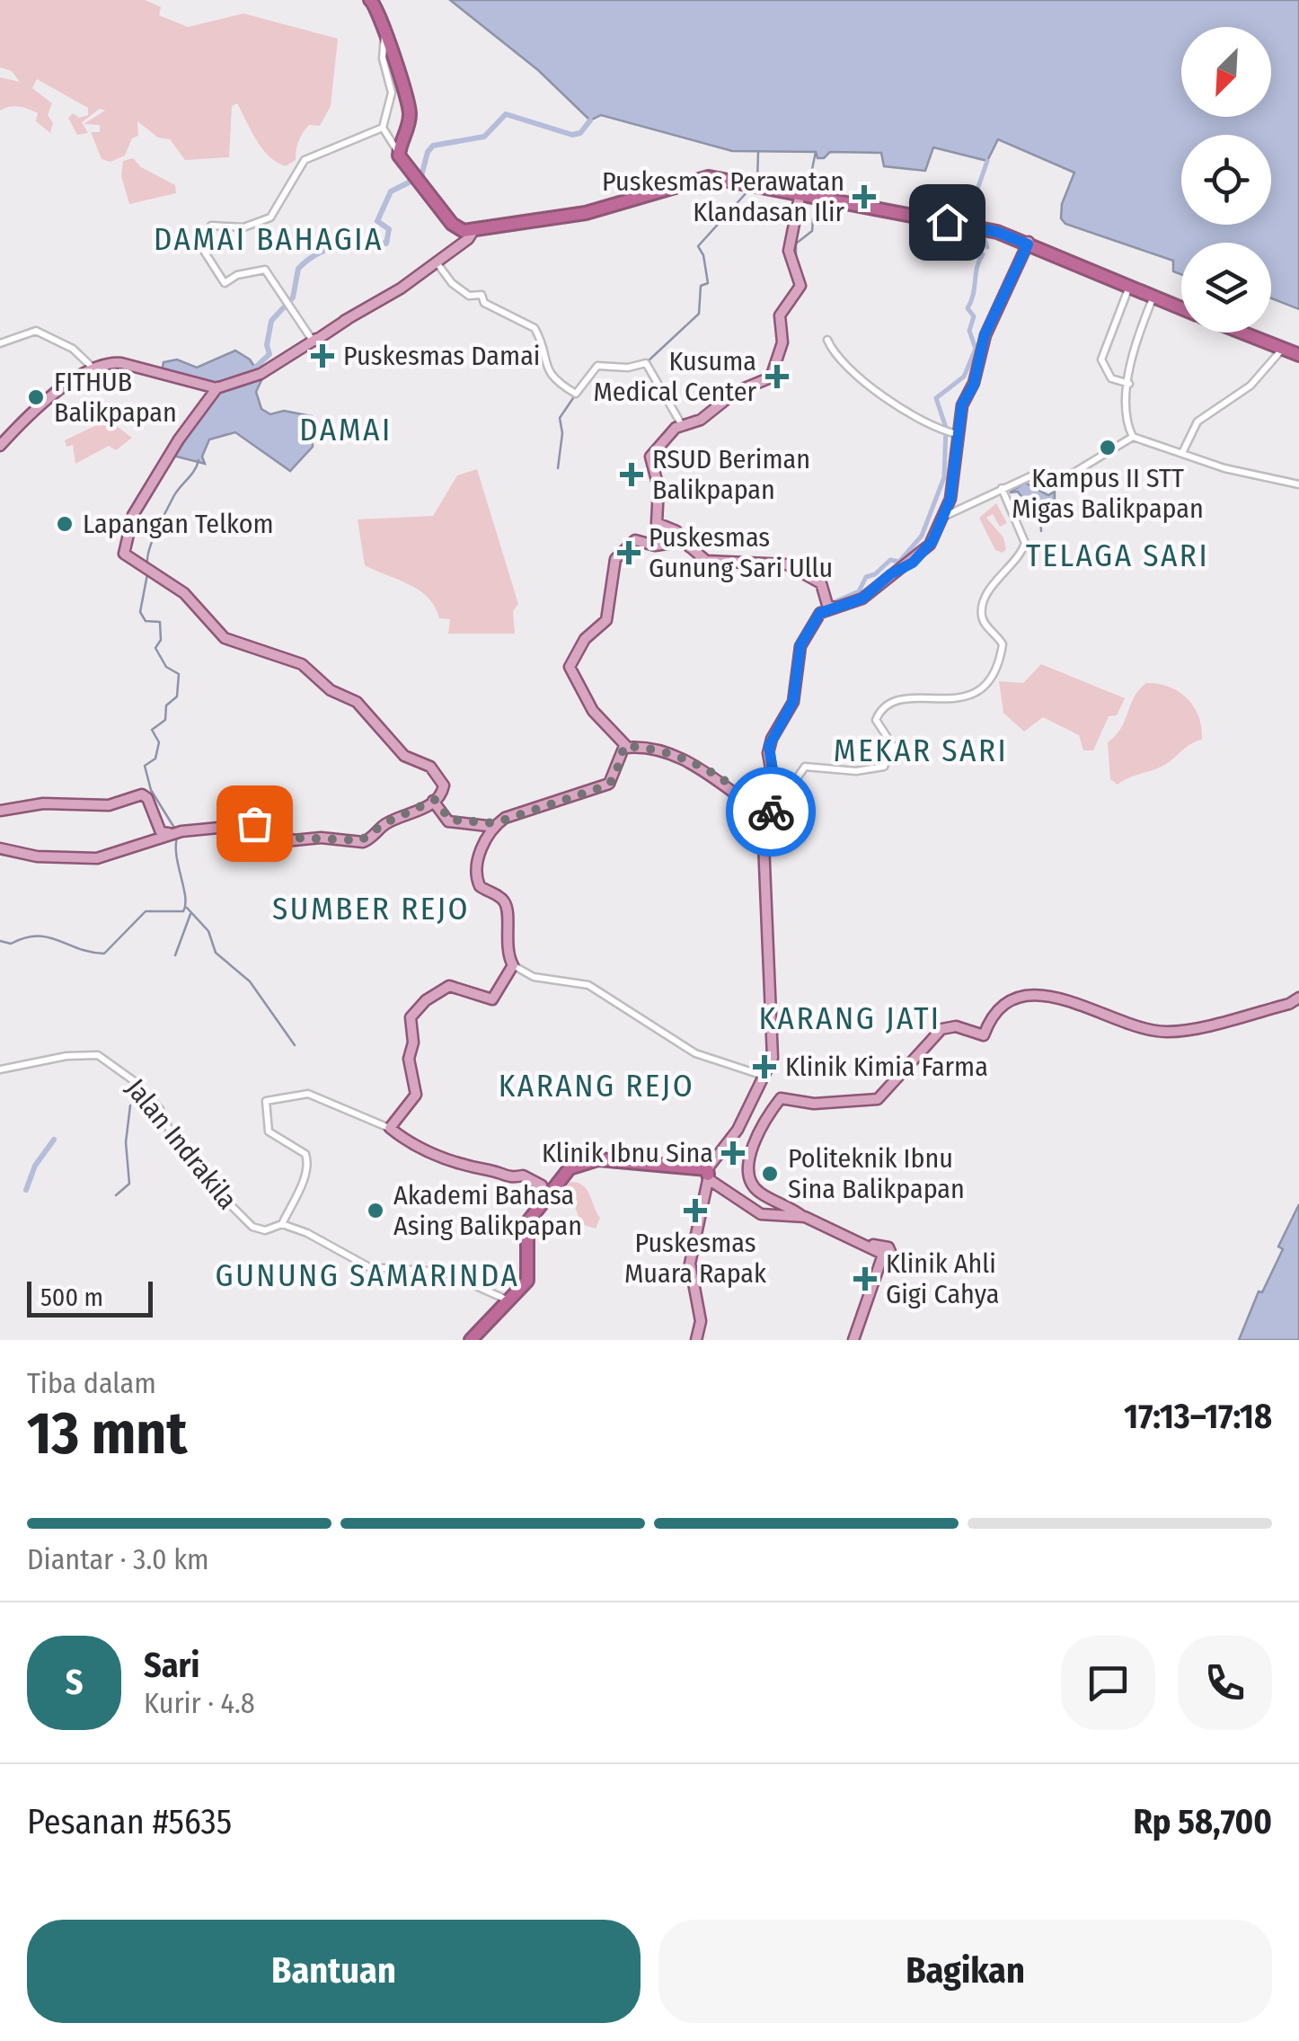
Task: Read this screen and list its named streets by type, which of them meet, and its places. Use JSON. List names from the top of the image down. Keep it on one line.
{"streets":{"street":["Jalan Indrakila"]},"districts":["DAMAI BAHAGIA","DAMAI","TELAGA SARI","MEKAR SARI","SUMBER REJO","KARANG JATI","KARANG REJO","GUNUNG SAMARINDA"],"places":{"health":["Puskesmas Perawatan Klandasan Ilir","Puskesmas Damai","Kusuma Medical Center","RSUD Beriman Balikpapan","Puskesmas Gunung Sari Ullu","Klinik Kimia Farma","Klinik Ibnu Sina","Puskesmas Muara Rapak","Klinik Ahli Gigi Cahya"],"other":["FITHUB Balikpapan","Kampus II STT Migas Balikpapan","Lapangan Telkom","Politeknik Ibnu Sina Balikpapan","Akademi Bahasa Asing Balikpapan"]},"scale_bar":"500 m","north":"bottom left","page":{"scale":"500 m","heading":["13 mnt","Tiba dalam","17:13–17:18"],"panel":["Sari","Kurir · 4.8","Pesanan #5635","Rp 58,700"],"bar":"Diantar · 3.0 km","round":"S","buttons":["Bantuan","Bagikan"]}}
